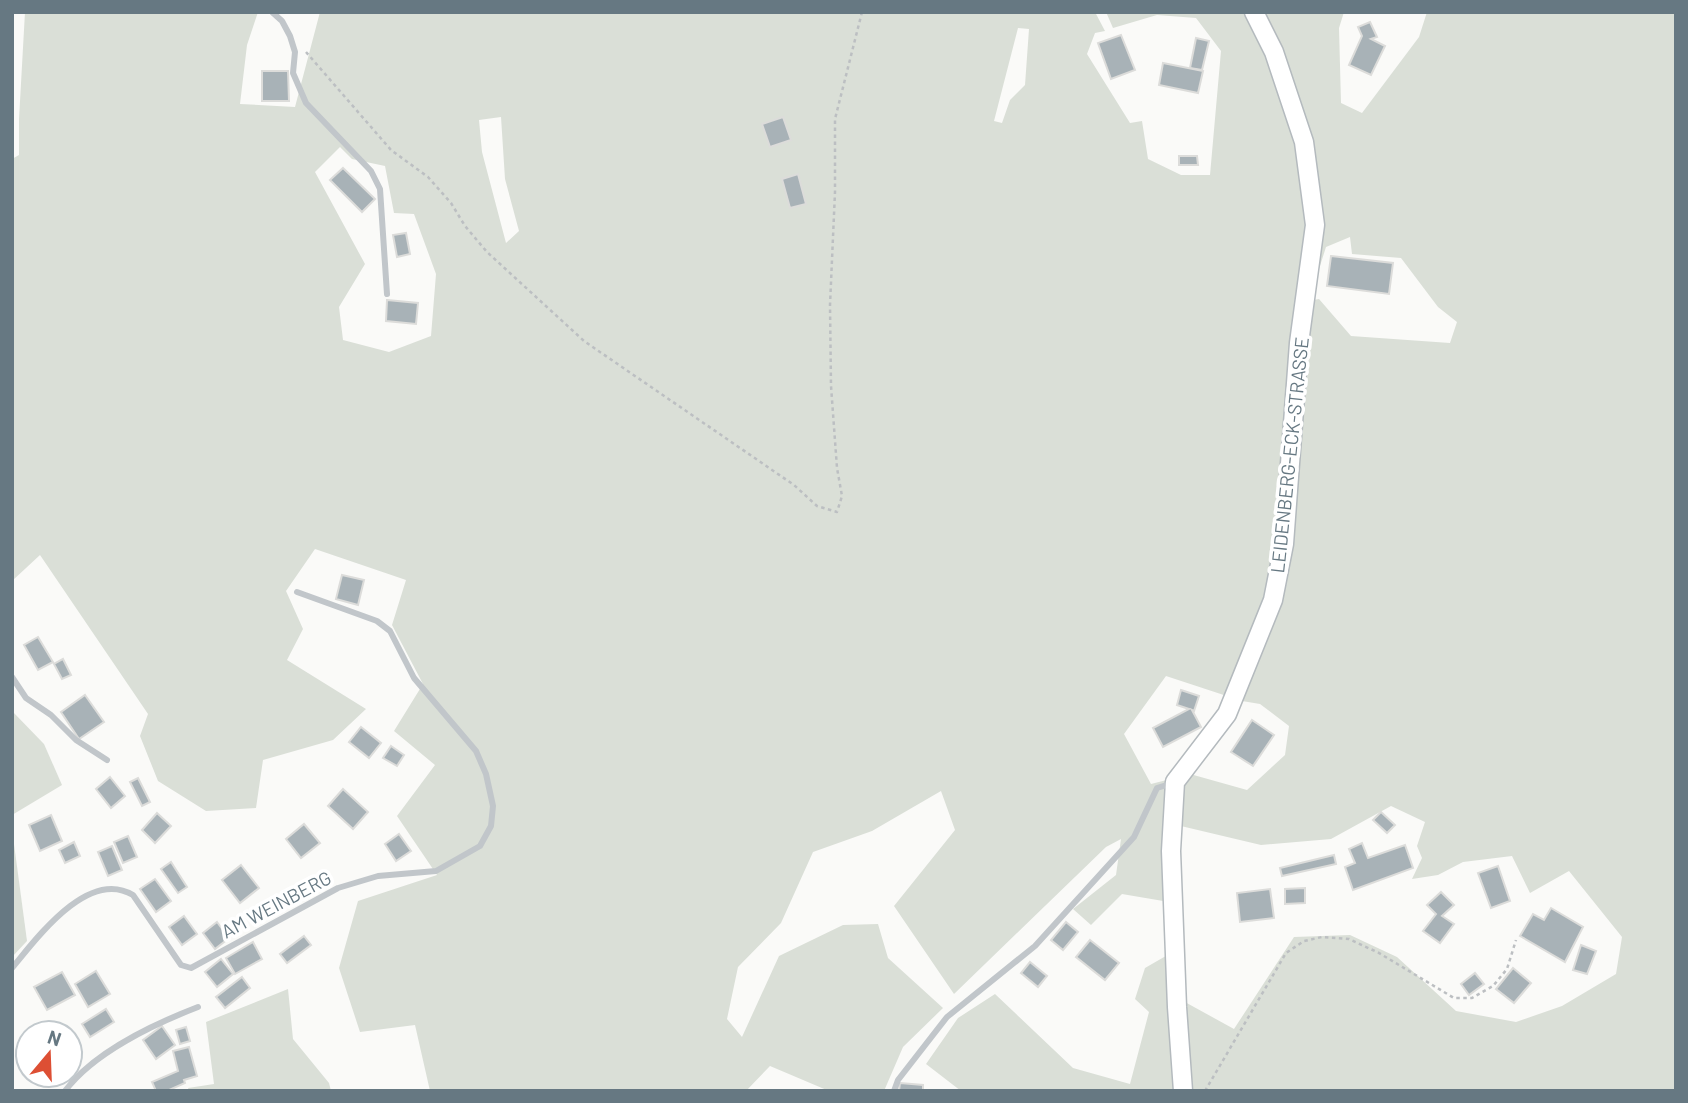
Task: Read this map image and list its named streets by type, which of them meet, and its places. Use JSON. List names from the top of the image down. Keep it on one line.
{"streets":{"street":["LEIDENBERG-ECK-STRASSE"],"lane":["AM WEINBERG"]},"north":"top"}
